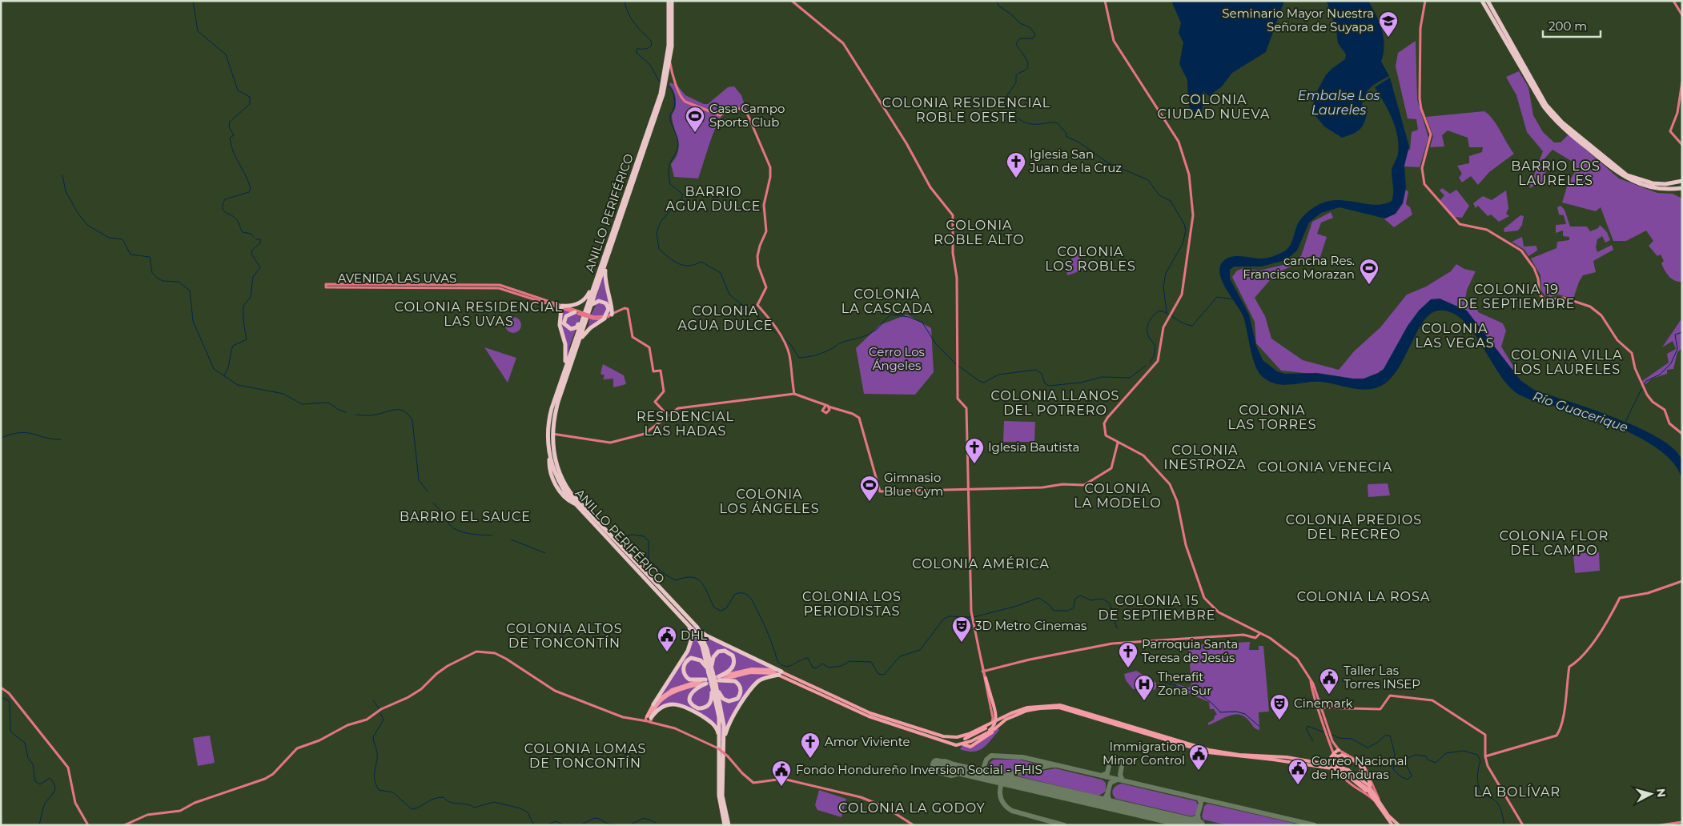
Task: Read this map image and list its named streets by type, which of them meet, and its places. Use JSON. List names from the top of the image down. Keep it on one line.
{"streets":{"highway":["ANILLO PERIFÉRICO"],"street":["AVENIDA LAS UVAS"]},"districts":["COLONIA CIUDAD NUEVA","COLONIA RESIDENCIAL ROBLE OESTE","BARRIO LOS LAURELES","BARRIO AGUA DULCE","COLONIA ROBLE ALTO","COLONIA LOS ROBLES","COLONIA 19 DE SEPTIEMBRE","COLONIA LA CASCADA","COLONIA RESIDENCIAL LAS UVAS","COLONIA AGUA DULCE","COLONIA LAS VEGAS","COLONIA VILLA LOS LAURELES","COLONIA LLANOS DEL POTRERO","COLONIA LAS TORRES","RESIDENCIAL LAS HADAS","COLONIA INESTROZA","COLONIA VENECIA","COLONIA LA MODELO","COLONIA LOS ÁNGELES","BARRIO EL SAUCE","COLONIA PREDIOS DEL RECREO","COLONIA FLOR DEL CAMPO","COLONIA AMÉRICA","COLONIA LOS PERIODISTAS","COLONIA LA ROSA","COLONIA 15 DE SEPTIEMBRE","COLONIA ALTOS DE TONCONTÍN","COLONIA LOMAS DE TONCONTÍN","LA BOLÍVAR","COLONIA LA GODOY"],"water":["Embalse Los Laureles","Río Guacerique"],"parks":["Cerro Los Ángeles"],"places":{"school or university":["Seminario Mayor Nuestra Señora de Suyapa"],"sports":["Casa Campo Sports Club","cancha Res. Francisco Morazan","Gimnasio Blue Gym"],"church":["Iglesia San Juan de la Cruz","Iglesia Bautista","Parroquia Santa Teresa de Jesús","Amor Viviente"],"theatre":["3D Metro Cinemas","Cinemark"],"public building":["DHL","Taller Las Torres INSEP","Immigration Minor Control","Correo Nacional de Honduras","Fondo Hondureño Inversion Social - FHIS"],"hospital":["Therafit Zona Sur"]},"scale_bar":"200 m","north":"right"}
